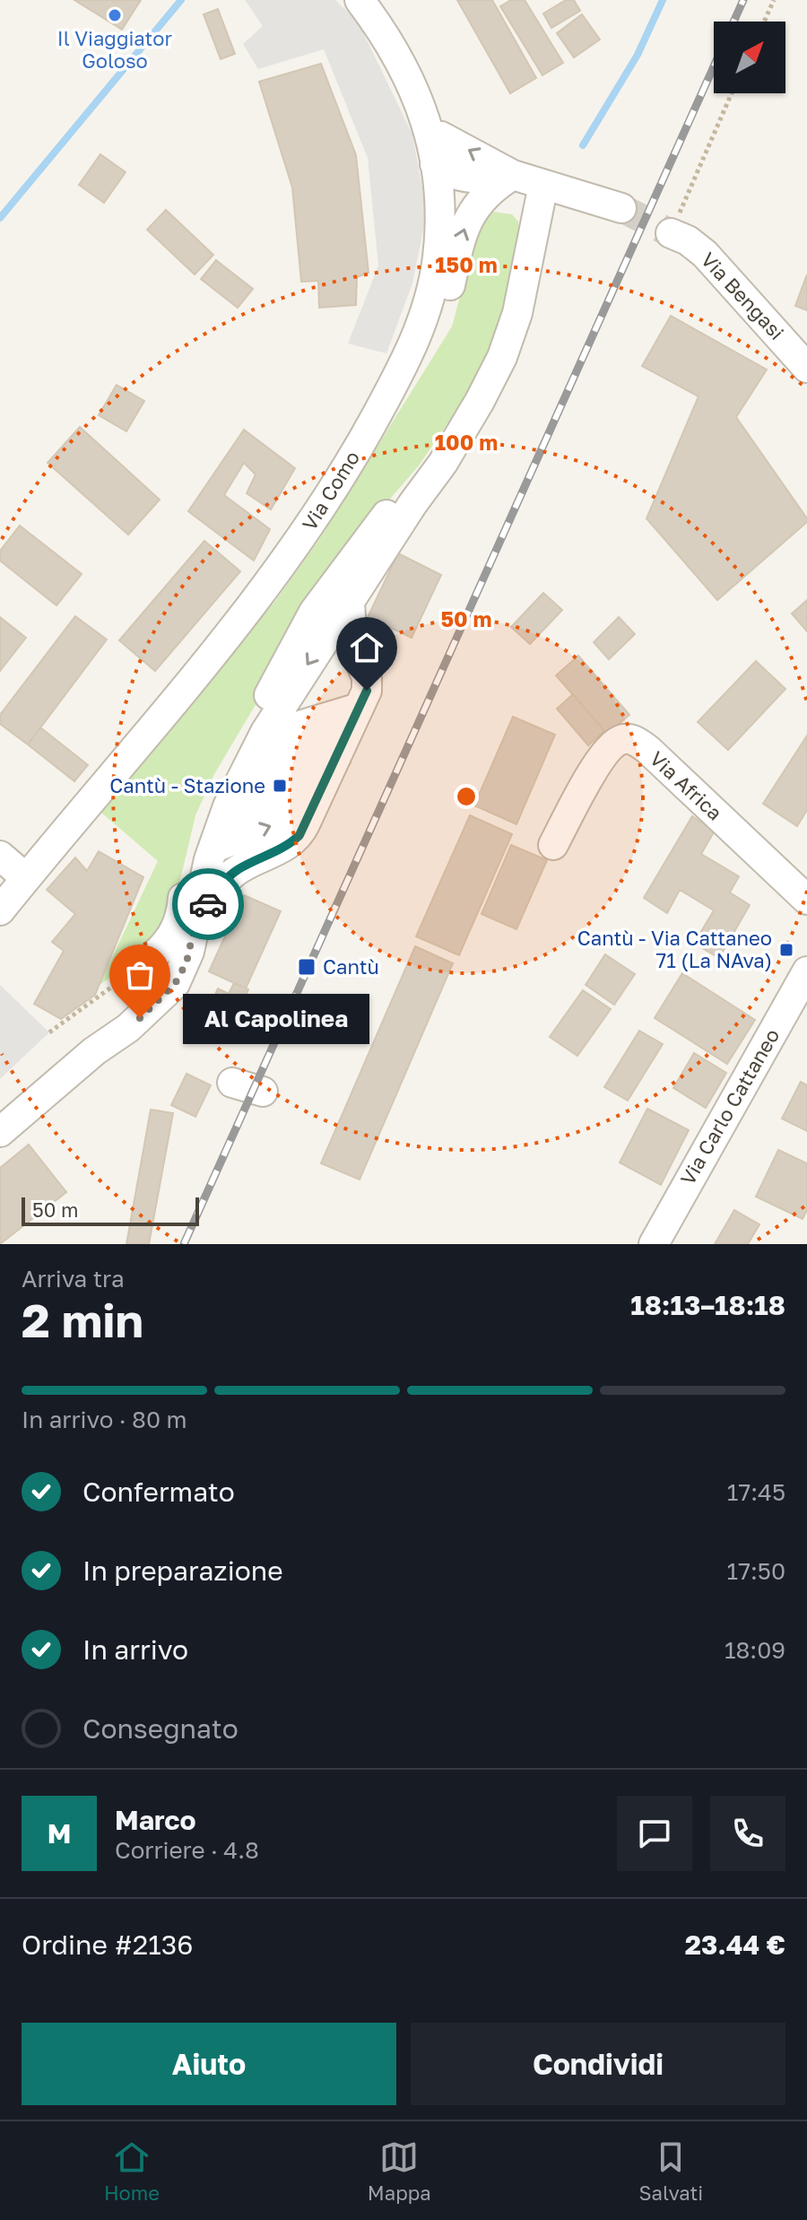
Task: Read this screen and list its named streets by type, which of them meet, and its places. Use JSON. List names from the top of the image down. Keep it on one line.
{"streets":{"street":["Via Bengasi","Via Como","Via Africa","Via Carlo Cattaneo"]},"places":{"other":["Il Viaggiator Goloso","Al Capolinea"],"transit":["Cantù - Stazione","Cantù - Via Cattaneo 71 (La NAva)","Cantù"]},"scale_bar":"50 m","north":"top right","page":{"bubble":"Al Capolinea","scale":"50 m","heading":["2 min","Arriva tra","18:13–18:18"],"panel":["Marco","Corriere · 4.8","Ordine #2136","23.44 €"],"bar":"In arrivo · 80 m","list":[["Confermato","17:45"],["In preparazione","17:50"],["In arrivo","18:09"],"Consegnato"],"round":"M","buttons":["Aiuto","Condividi"],"tabs":["Home","Mappa","Salvati"]},"rings":["150 m","100 m","50 m"]}
